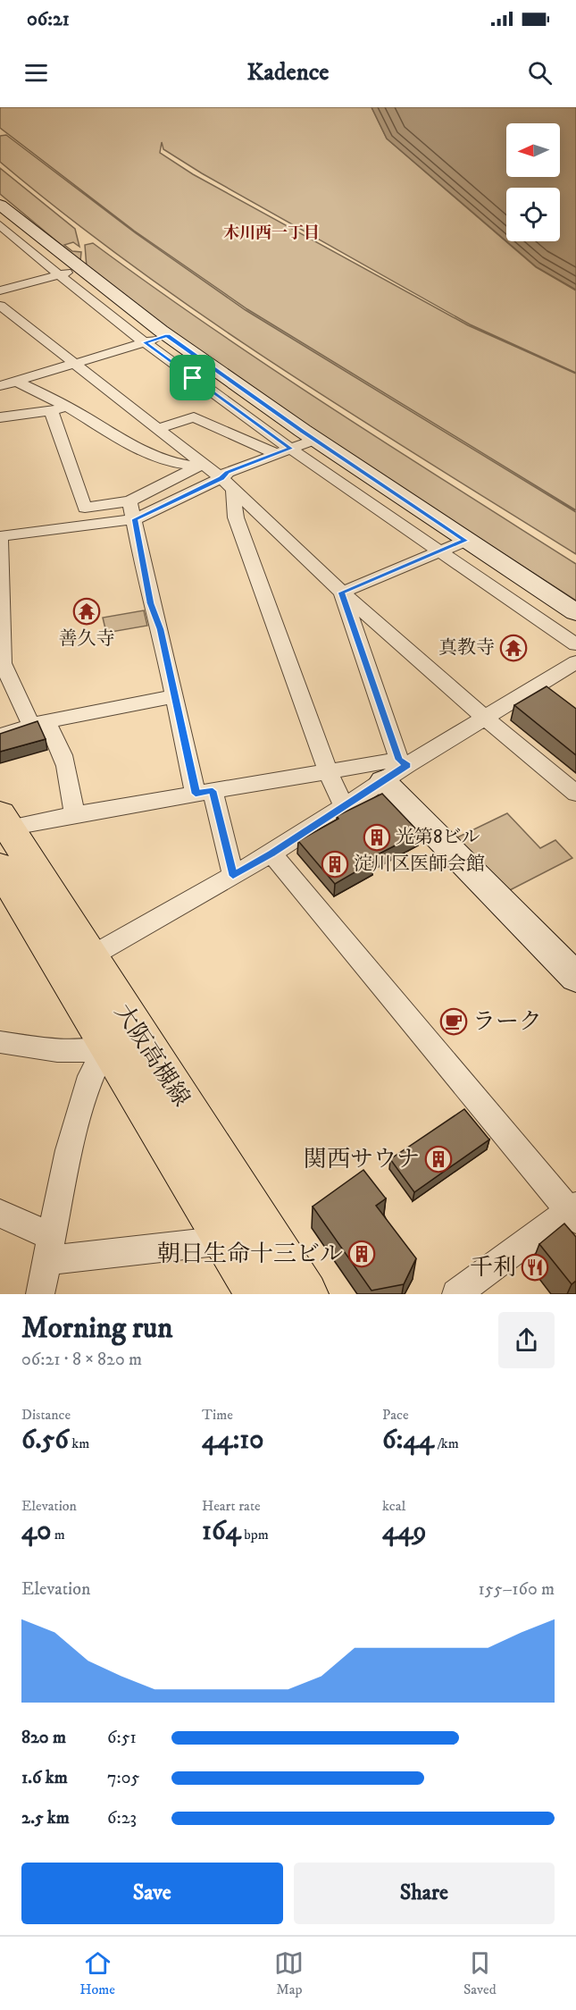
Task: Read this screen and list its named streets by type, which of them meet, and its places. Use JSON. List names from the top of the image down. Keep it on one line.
{"streets":{"main road":["大阪高槻線"]},"districts":["木川西一丁目"],"places":{"temple":["善久寺","真教寺"],"building":["光第8ビル","淀川区医師会館","関西サウナ","朝日生命十三ビル"],"cafe":["ラーク"],"restaurant":["千利"]},"north":"left","page":{"status":"06:21","header":"Kadence","heading":["Morning run","06:21 · 8 × 820 m"],"stats":[["Distance","6.56 km"],["Time","44:10"],["Pace","6:44 /km"],["Elevation","40 m"],["Heart rate","164 bpm"],["kcal","449"]],"chart":["Elevation","155–160 m"],"list":[{"name":"820 m","note":"6:51"},{"name":"1.6 km","note":"7:05"},{"name":"2.5 km","note":"6:23"}],"buttons":["Save","Share"],"tabs":["Home","Map","Saved"]}}
